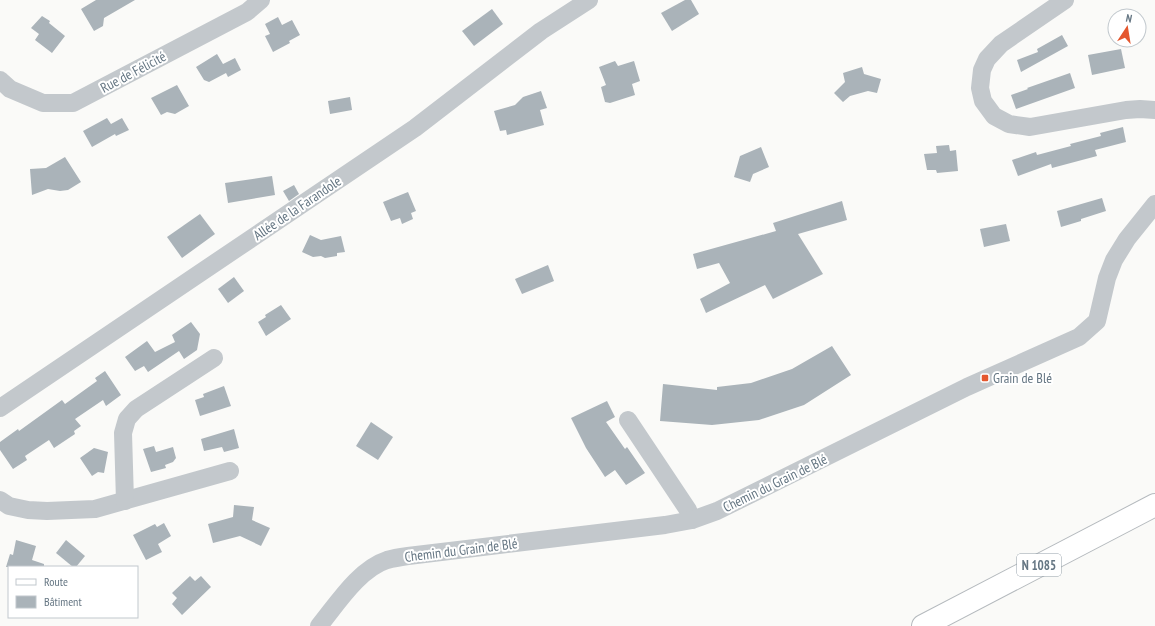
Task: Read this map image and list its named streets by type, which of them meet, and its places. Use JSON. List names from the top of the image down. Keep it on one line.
{"streets":{"main road":["N 1085"],"street":["Rue de Félicité","Allée de la Farandole","Chemin du Grain de Blé"]},"places":{"transit":["Grain de Blé"]},"legend":["Route","Bâtiment"],"north":"top"}
